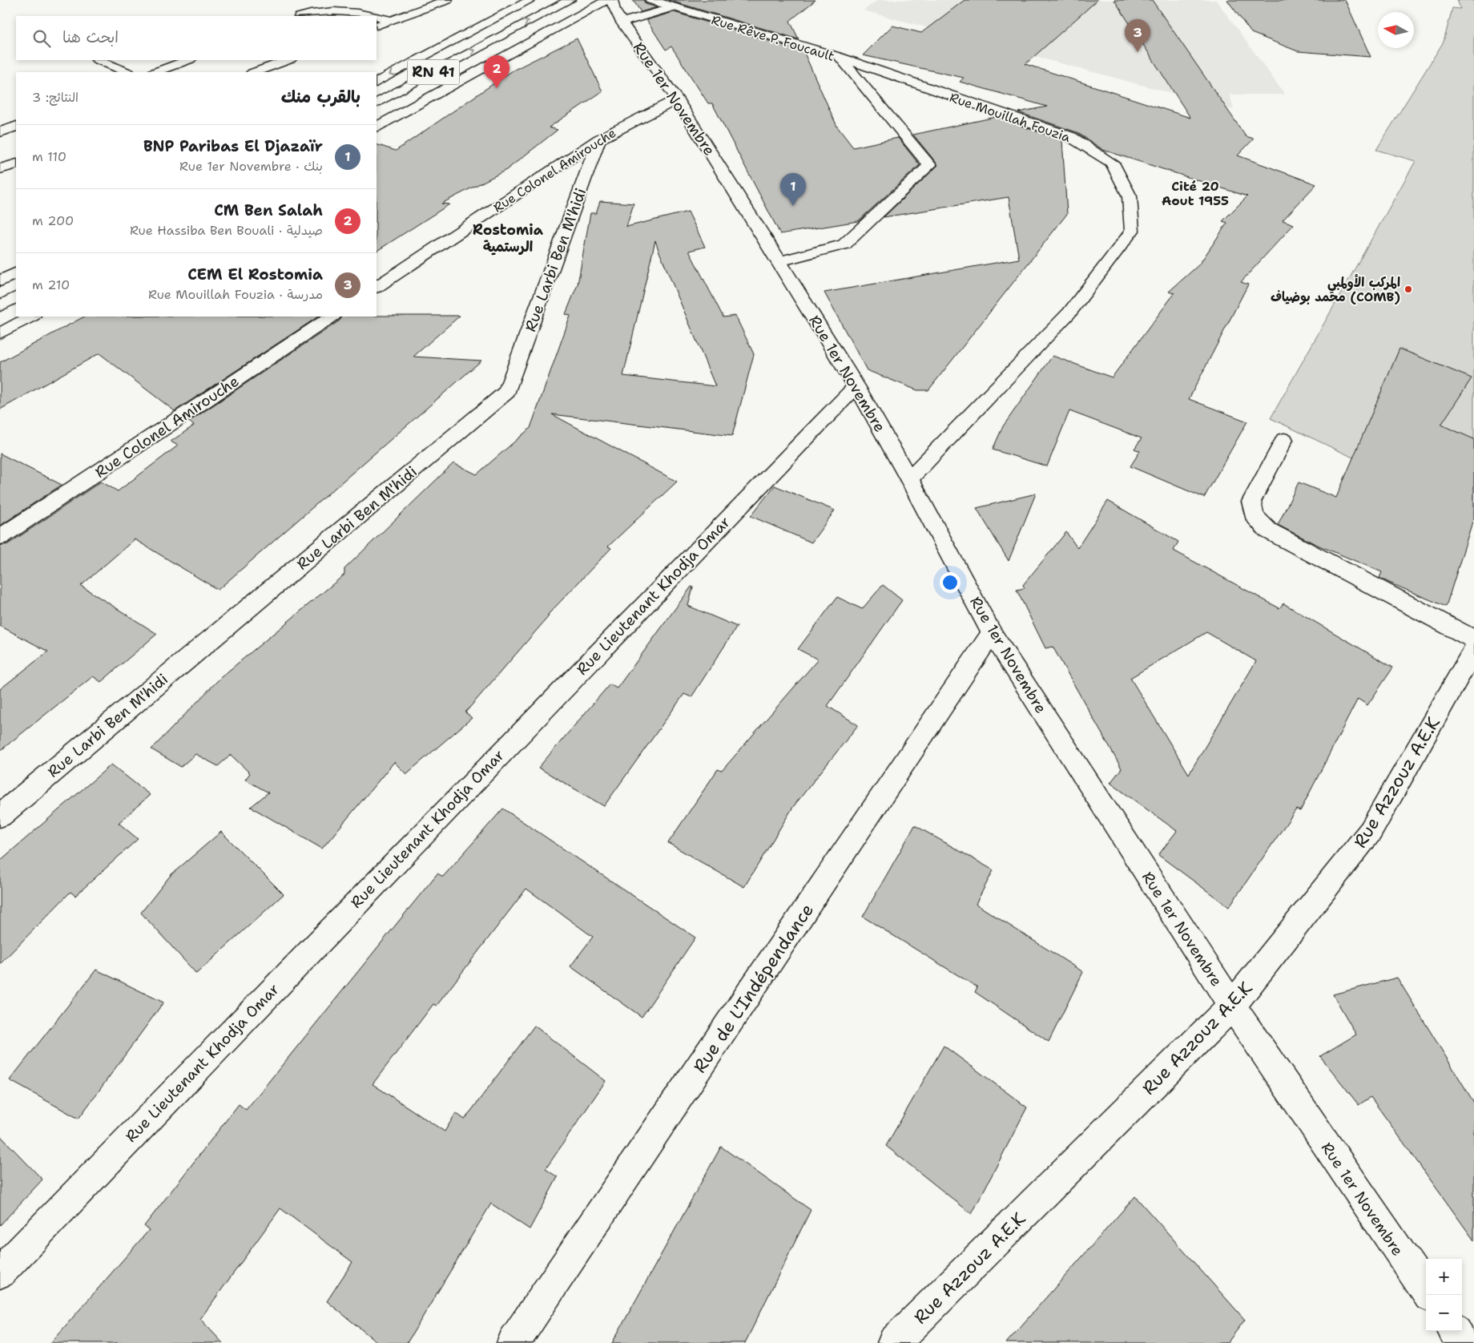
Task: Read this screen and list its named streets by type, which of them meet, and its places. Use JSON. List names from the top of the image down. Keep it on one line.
{"streets":{"main road":["Rue Rêve P. Foucault","RN 41","Rue 1er Novembre","Rue Mouillah Fouzia","Rue Colonel Amirouche","Rue Larbi Ben M'hidi","Rue Lieutenant Khodja Omar","Rue Azzouz A.E.K","Rue de L'Indépendance"]},"crossings":[["Rue Rêve P. Foucault","Rue 1er Novembre"],["Rue Rêve P. Foucault","Rue Mouillah Fouzia"],["Rue 1er Novembre","Rue Mouillah Fouzia"],["Rue 1er Novembre","Rue Colonel Amirouche"],["Rue 1er Novembre","Rue Lieutenant Khodja Omar"],["Rue 1er Novembre","Rue Azzouz A.E.K"],["Rue 1er Novembre","Rue de L'Indépendance"],["Rue Colonel Amirouche","Rue Larbi Ben M'hidi"]],"districts":["Cité 20 Aout 1955","Rostomia الرستمية"],"places":["المركب الأولمبي محمد بوضياف (COMB)"],"north":"left","page":{"search":"ابحث هنا","pins":["3","2","1"],"heading":["بالقرب منك","النتائج: 3"],"list":[{"mark":"1","name":"BNP Paribas El Djazaïr","note":"بنك · Rue 1er Novembre","value":"110 m"},{"mark":"2","name":"CM Ben Salah","note":"صيدلية · Rue Hassiba Ben Bouali","value":"200 m"},{"mark":"3","name":"CEM El Rostomia","note":"مدرسة · Rue Mouillah Fouzia","value":"210 m"}],"map_buttons":["+","−"]}}
